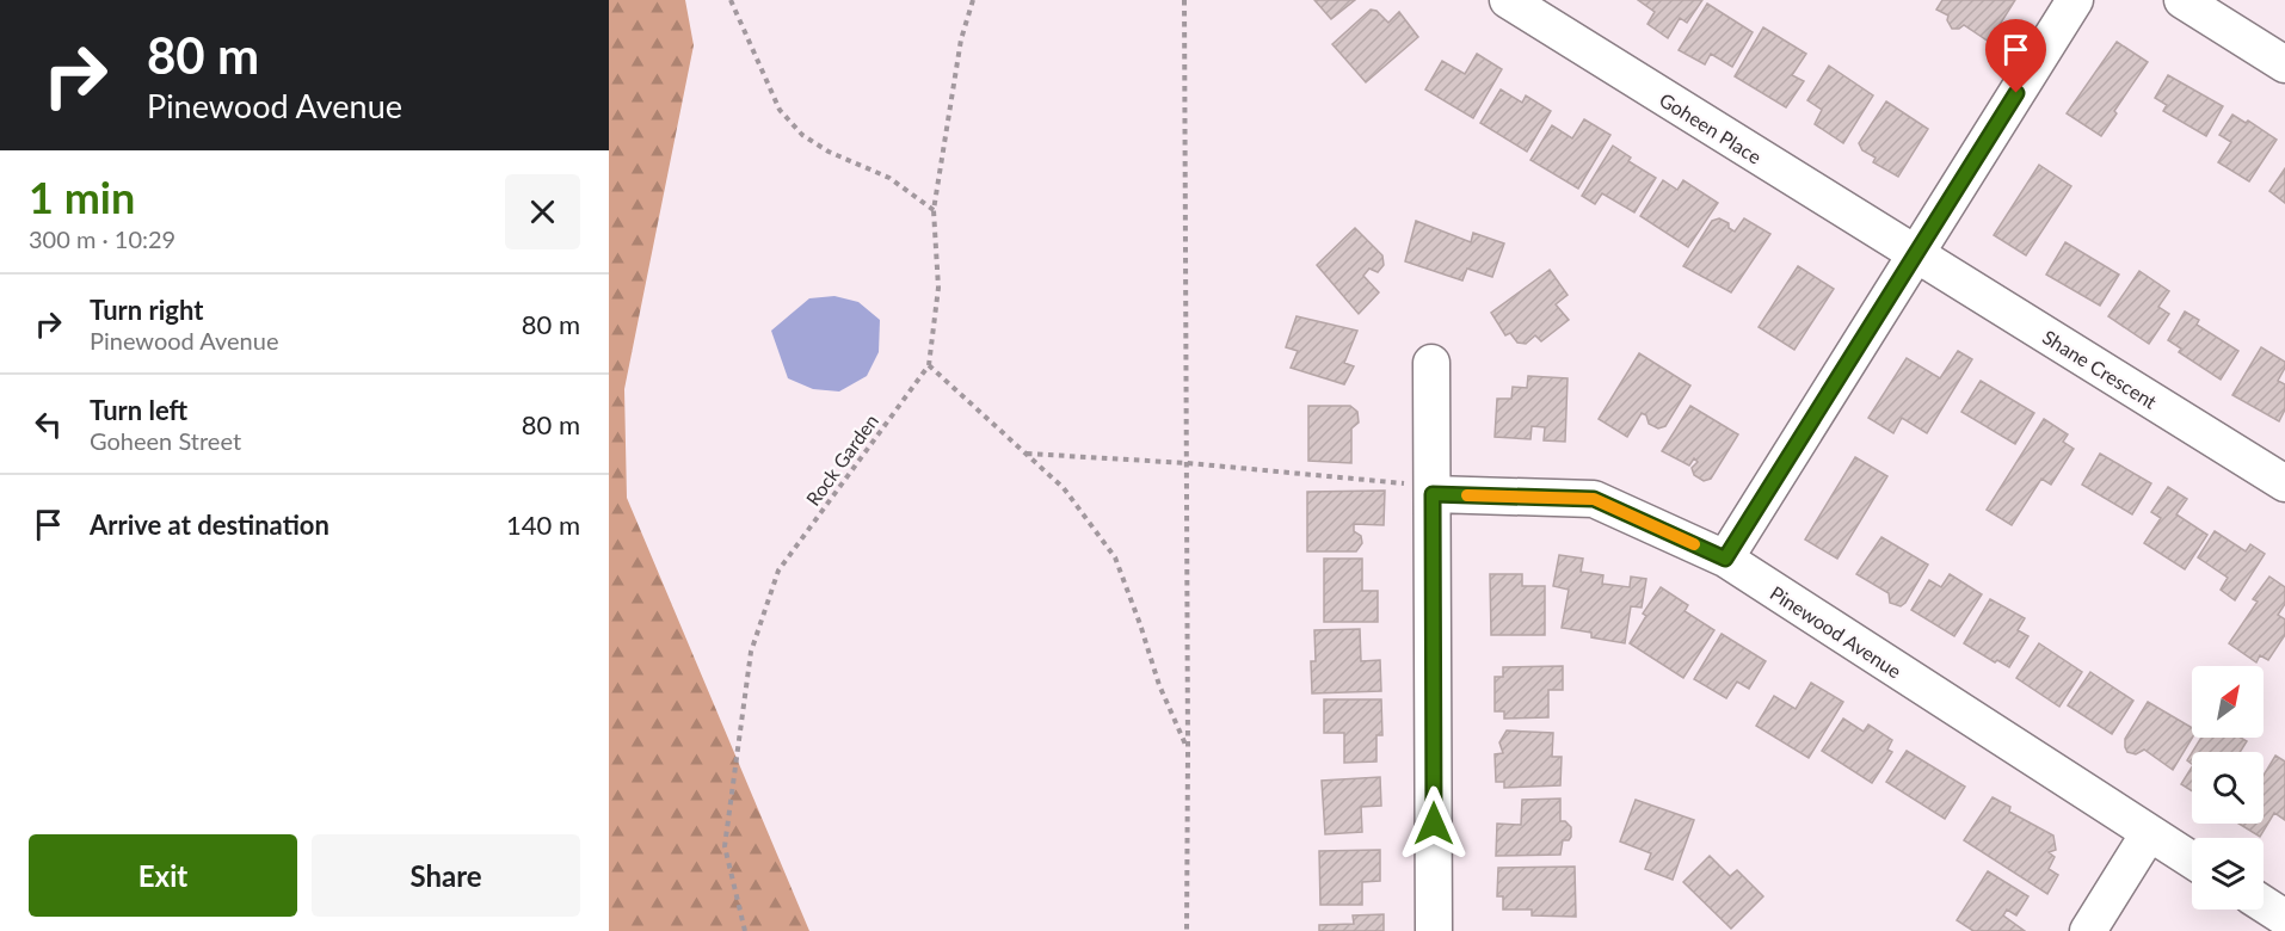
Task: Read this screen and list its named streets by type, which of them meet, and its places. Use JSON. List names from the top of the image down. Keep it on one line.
{"streets":{"street":["Goheen Place","Shane Crescent","Pinewood Avenue"],"path":["Rock Garden"]},"crossings":[["Goheen Place","Shane Crescent"]],"north":"top right","page":{"turn":["80 m","Pinewood Avenue"],"heading":["1 min","300 m · 10:29"],"list":[{"name":"Turn right","note":"Pinewood Avenue","value":"80 m"},{"name":"Turn left","note":"Goheen Street","value":"80 m"},{"name":"Arrive at destination","value":"140 m"}],"buttons":["Exit","Share"]}}
